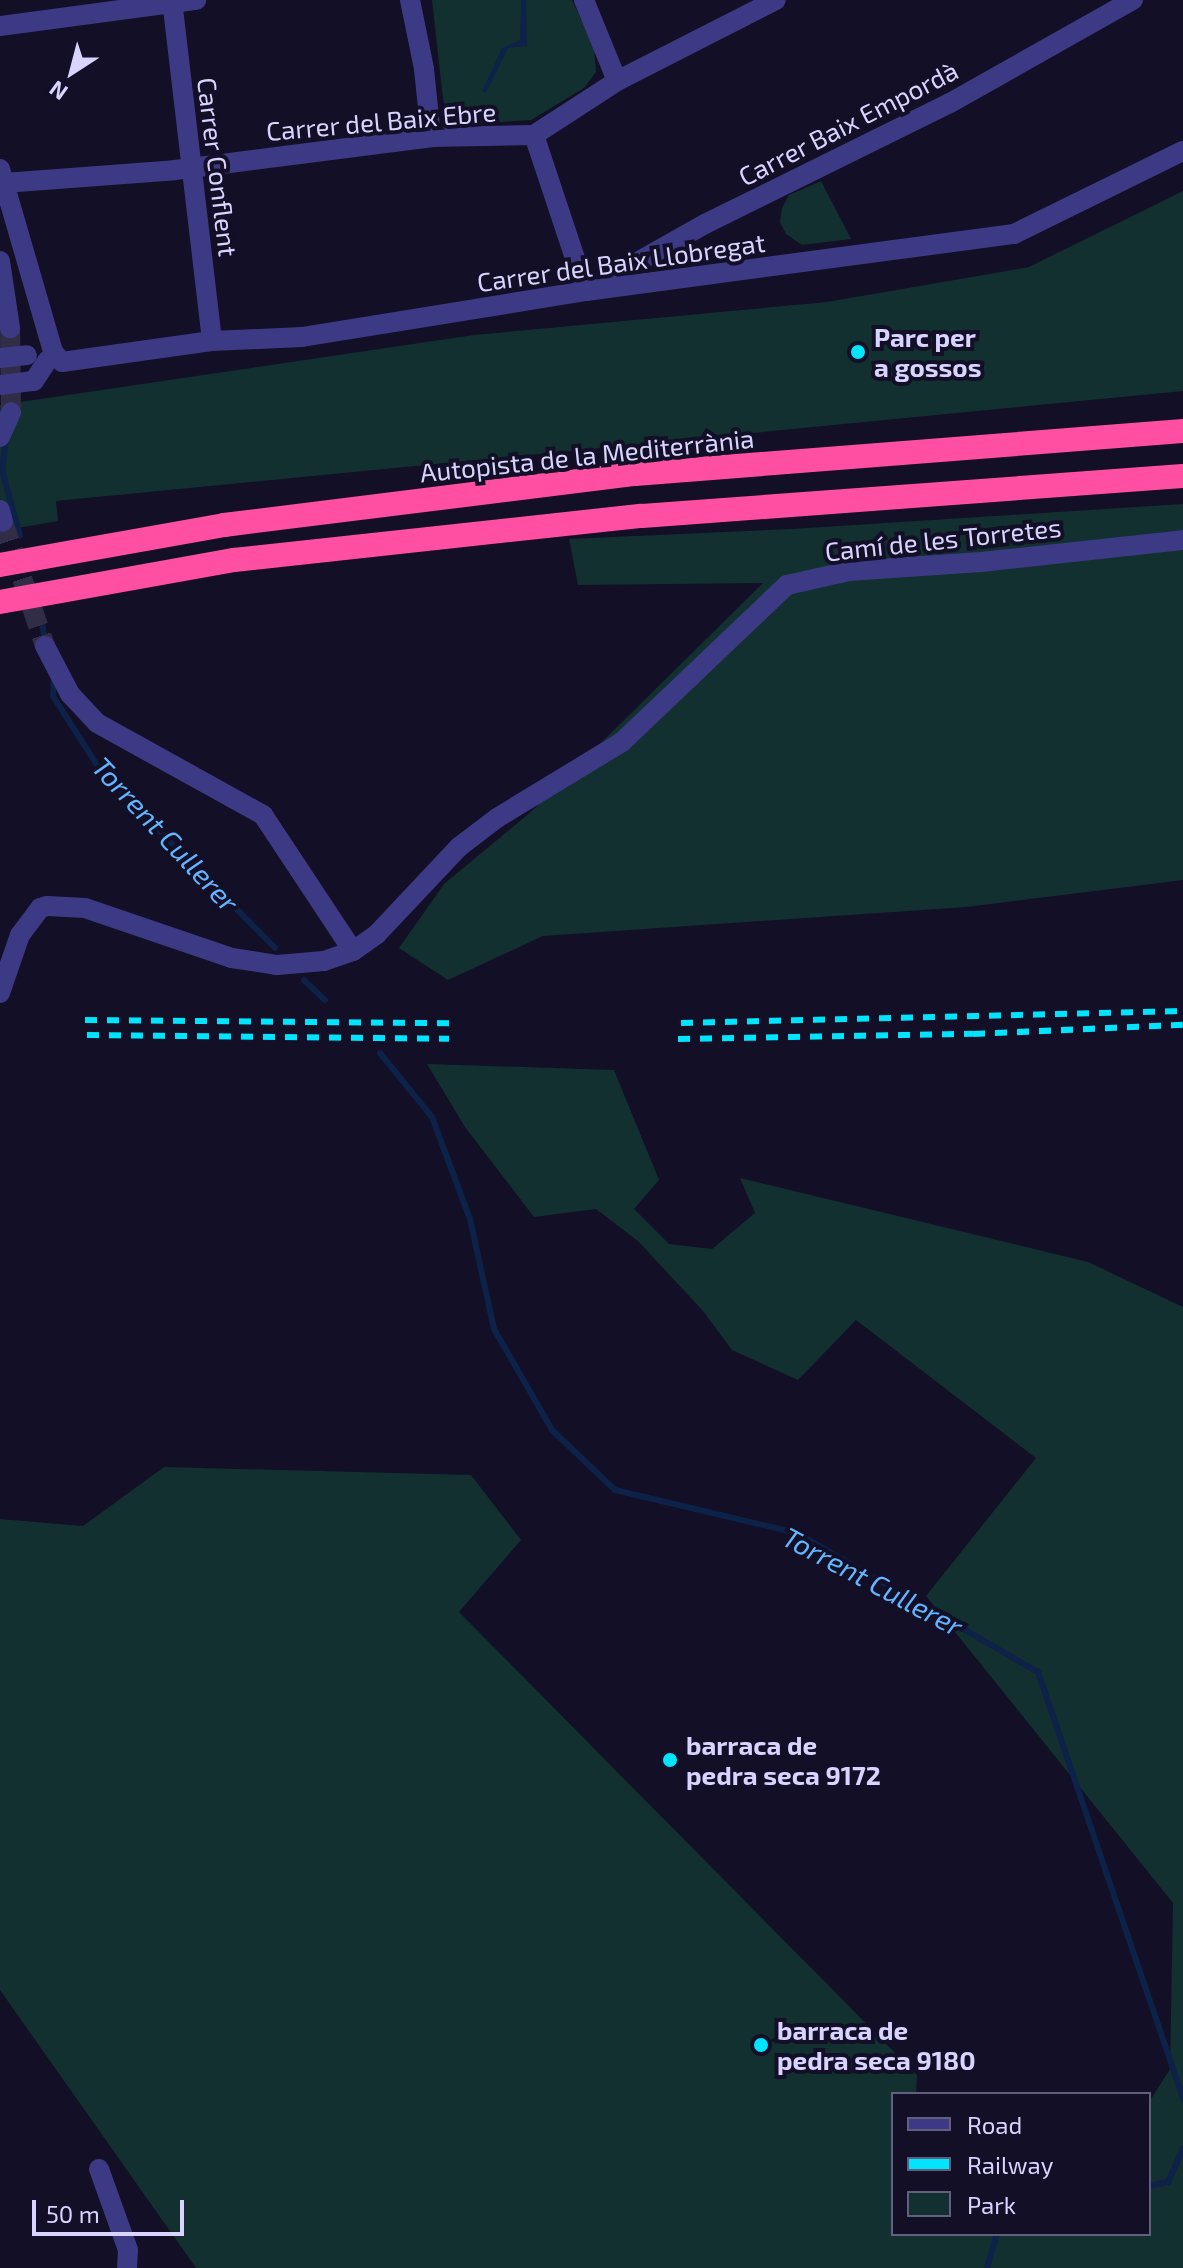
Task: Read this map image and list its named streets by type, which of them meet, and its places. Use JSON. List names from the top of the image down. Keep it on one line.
{"streets":{"highway":["Autopista de la Mediterrània"],"street":["Carrer del Baix Ebre","Carrer Baix Empordà","Carrer Conflent","Carrer del Baix Llobregat","Camí de les Torretes"]},"crossings":[["Carrer del Baix Ebre","Carrer Conflent"],["Carrer Baix Empordà","Carrer del Baix Llobregat"],["Carrer Conflent","Carrer del Baix Llobregat"]],"water":["Torrent Cullerer"],"places":["Parc per a gossos","barraca de pedra seca 9172","barraca de pedra seca 9180"],"legend":["Road","Railway","Park"],"scale_bar":"50 m","north":"bottom left"}
